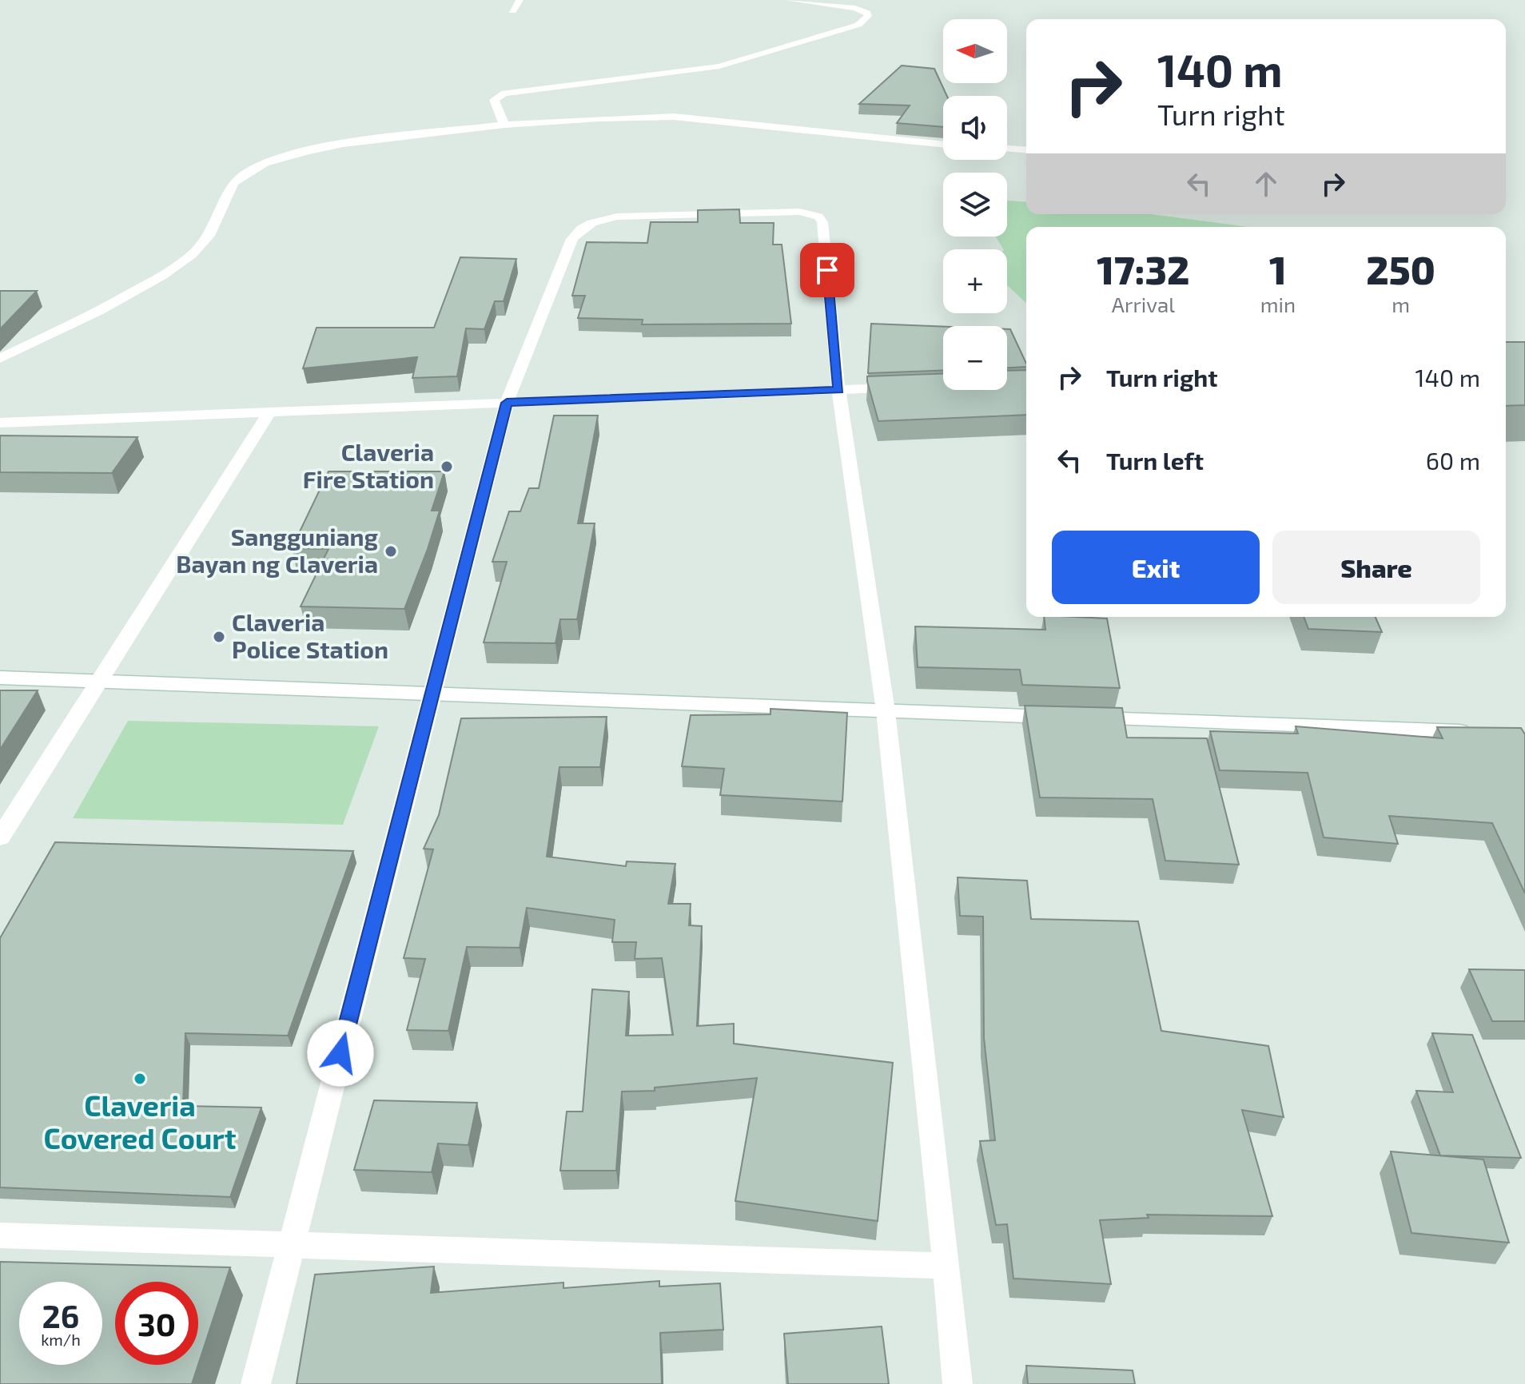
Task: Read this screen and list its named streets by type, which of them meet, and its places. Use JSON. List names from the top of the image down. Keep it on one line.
{"places":["Claveria Fire Station","Sangguniang Bayan ng Claveria","Claveria Police Station","Claveria Covered Court"],"north":"left","page":{"map_buttons":["+","−"],"turn":["140 m","Turn right"],"eta":["17:32","Arrival","1","min","250","m"],"list":[{"name":"Turn right","value":"140 m"},{"name":"Turn left","value":"60 m"}],"buttons":["Exit","Share"],"speed":"26 km/h","limit":"30"}}
